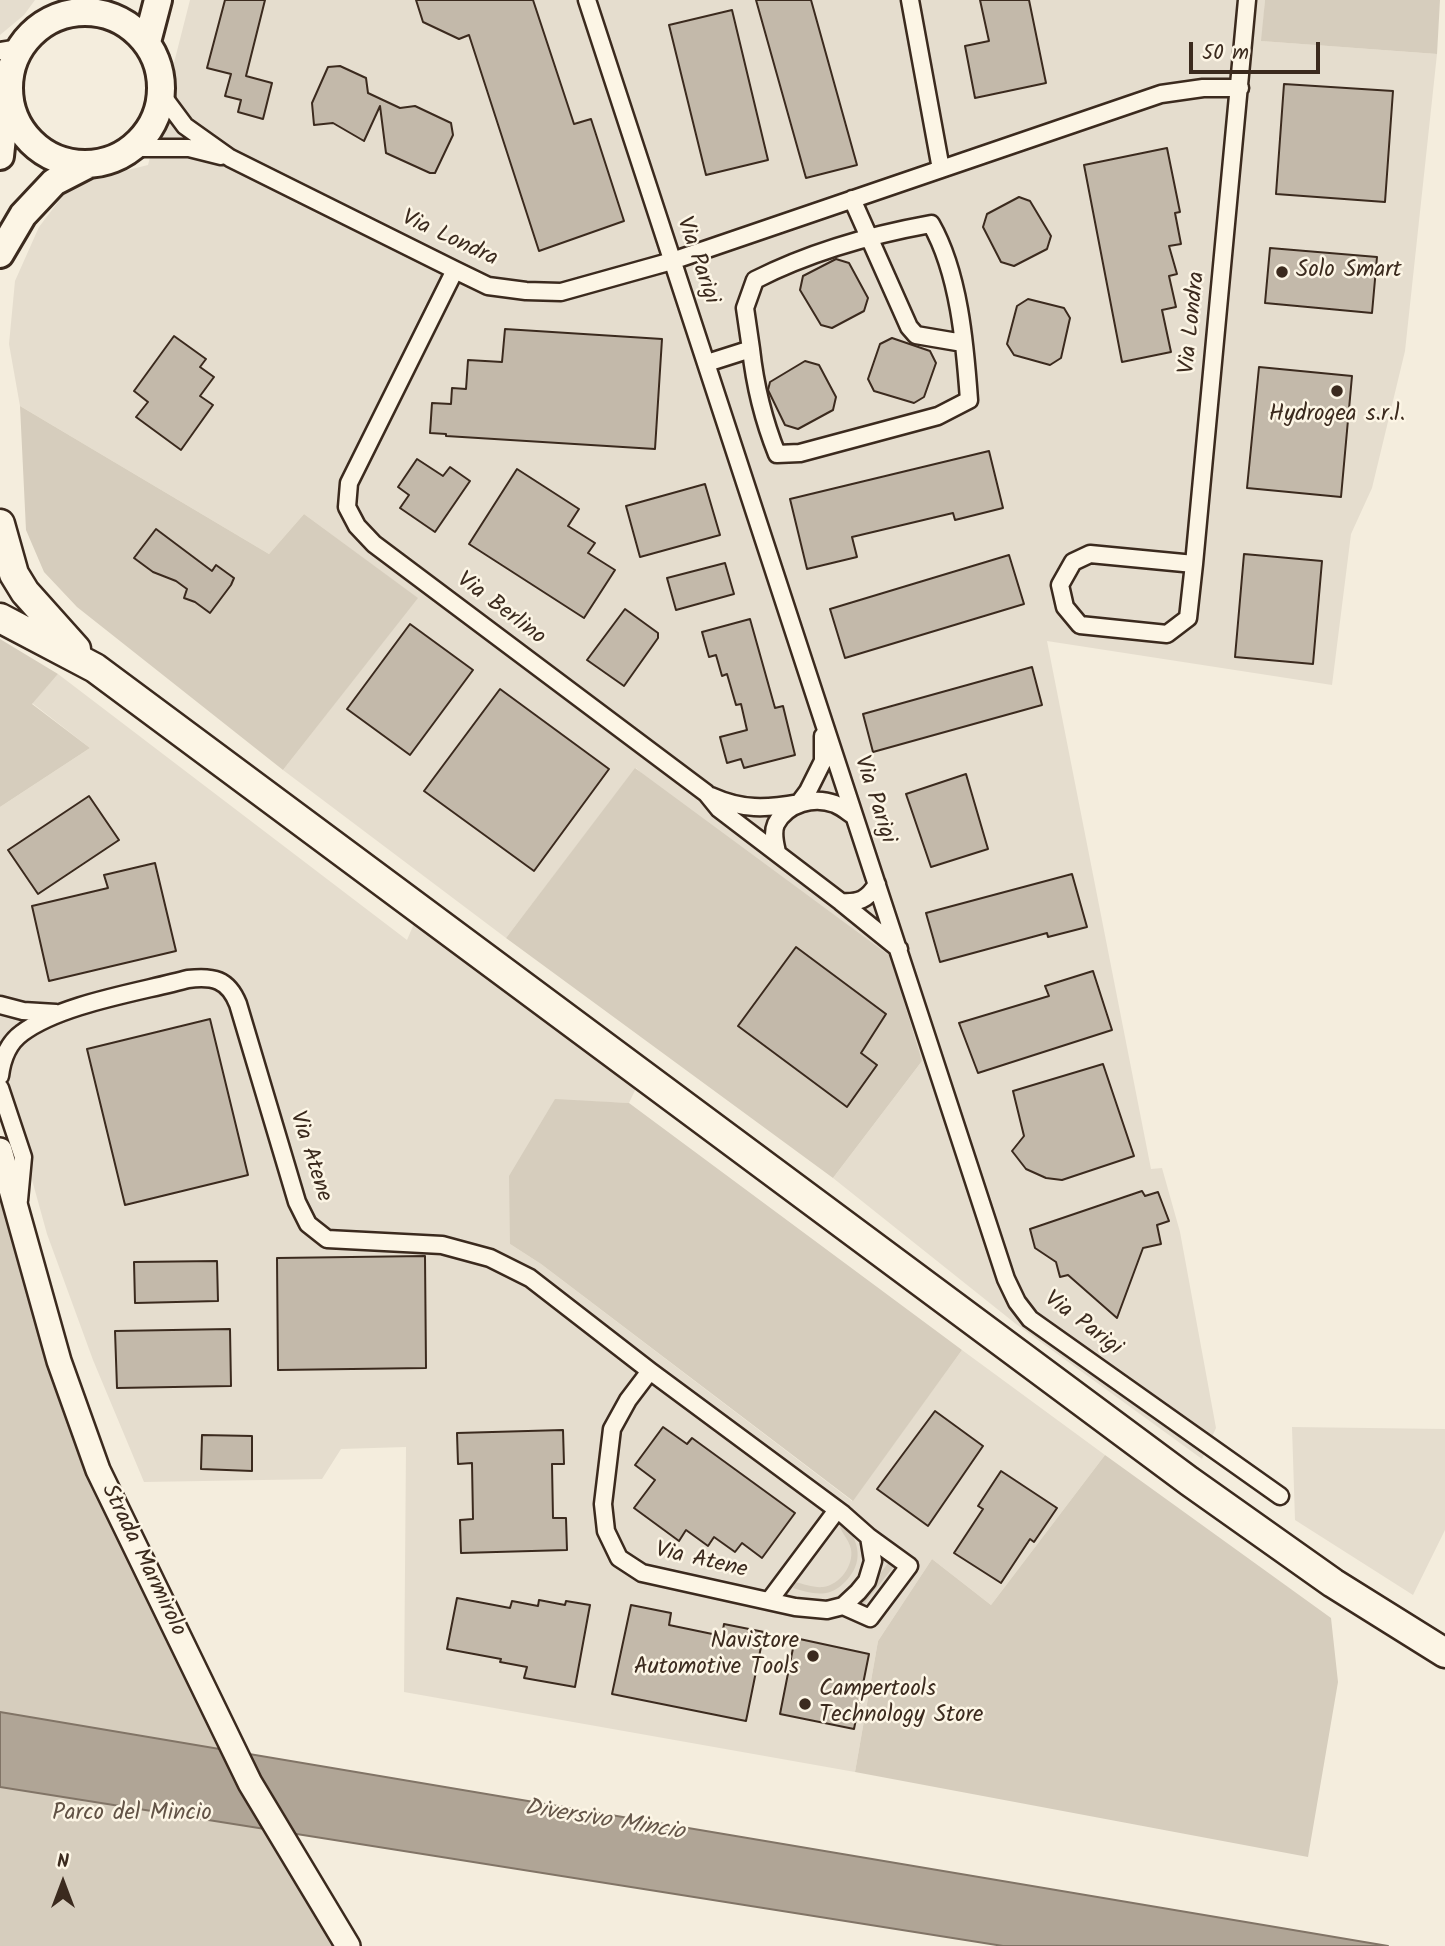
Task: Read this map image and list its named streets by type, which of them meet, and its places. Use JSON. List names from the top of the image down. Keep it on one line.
{"streets":{"main road":["Strada Marmirolo"],"street":["Via Londra","Via Parigi","Via Berlino","Via Atene"]},"crossings":[["Via Londra","Via Parigi"],["Via Londra","Via Berlino"],["Via Parigi","Via Berlino"]],"water":["Diversivo Mincio"],"parks":["Parco del Mincio"],"places":["Solo Smart","Hydrogea s.r.l.","Navistore Automotive Tools","Campertools Technology Store"],"scale_bar":"50 m","north":"top"}
